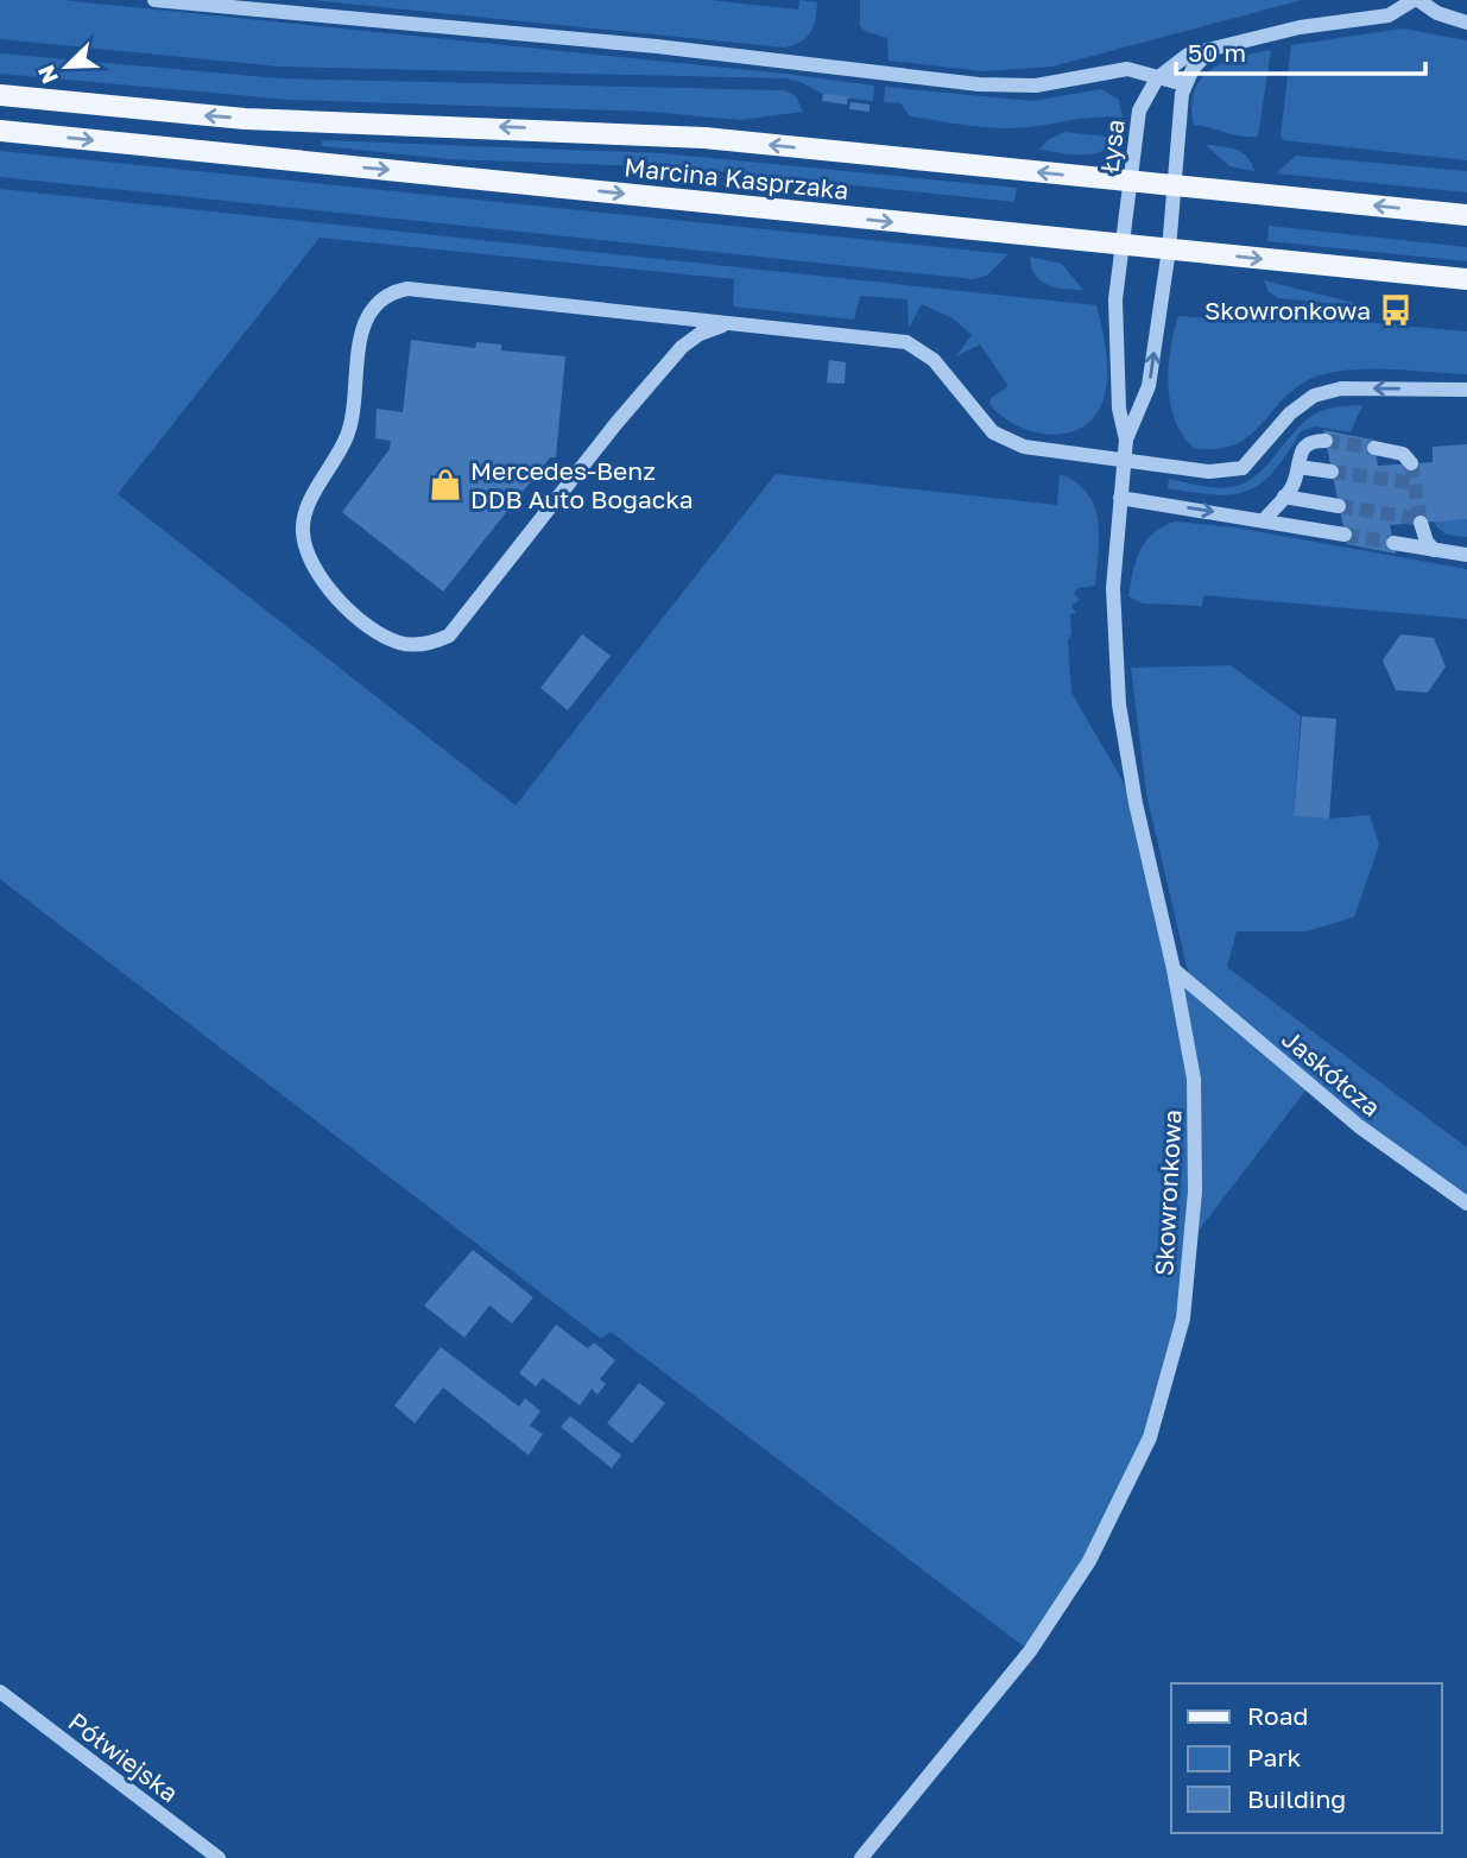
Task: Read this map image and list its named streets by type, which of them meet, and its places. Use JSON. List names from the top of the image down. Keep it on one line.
{"streets":{"main road":["Marcina Kasprzaka"],"street":["Łysa","Jaskółcza","Skowronkowa","Półwiejska"]},"crossings":[["Łysa","Marcina Kasprzaka"],["Łysa","Skowronkowa"],["Marcina Kasprzaka","Skowronkowa"],["Jaskółcza","Skowronkowa"]],"places":{"bus stop":["Skowronkowa"],"shop":["Mercedes-Benz DDB Auto Bogacka"]},"legend":["Road","Park","Building"],"scale_bar":"50 m","north":"bottom left"}
